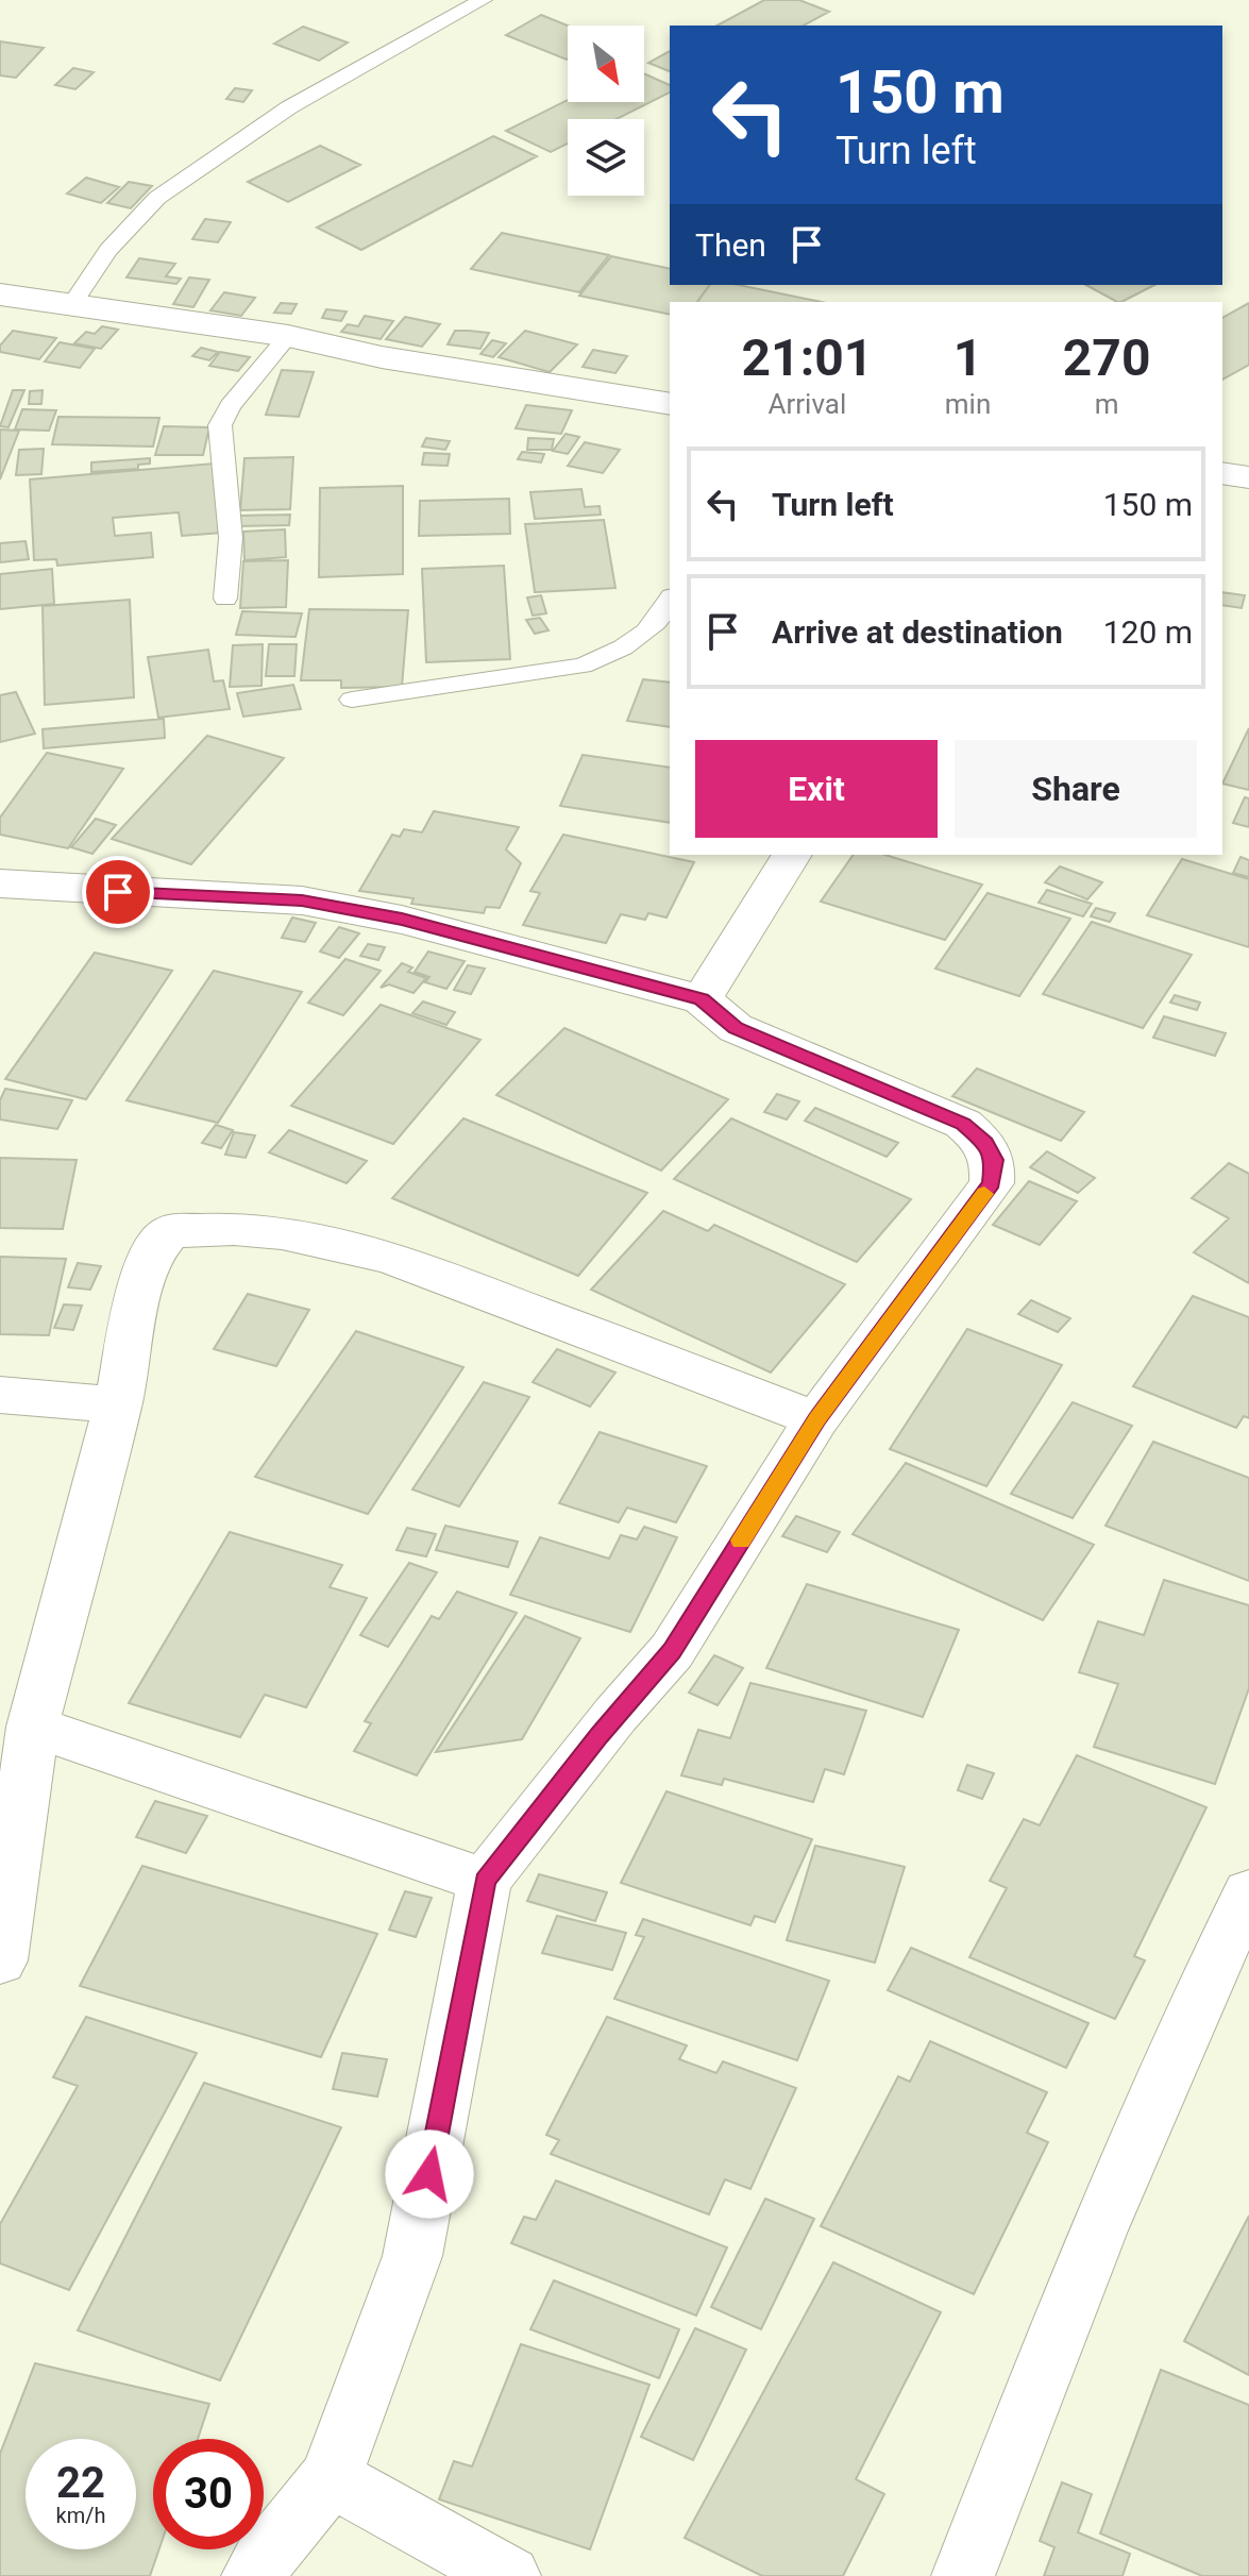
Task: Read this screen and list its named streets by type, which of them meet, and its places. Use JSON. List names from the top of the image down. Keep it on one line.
{"north":"bottom right","page":{"turn":["150 m","Turn left"],"then":"Then","eta":["21:01","Arrival","1","min","270","m"],"list":[{"name":"Turn left","value":"150 m"},{"name":"Arrive at destination","value":"120 m"}],"buttons":["Exit","Share"],"speed":"22 km/h","limit":"30"}}
